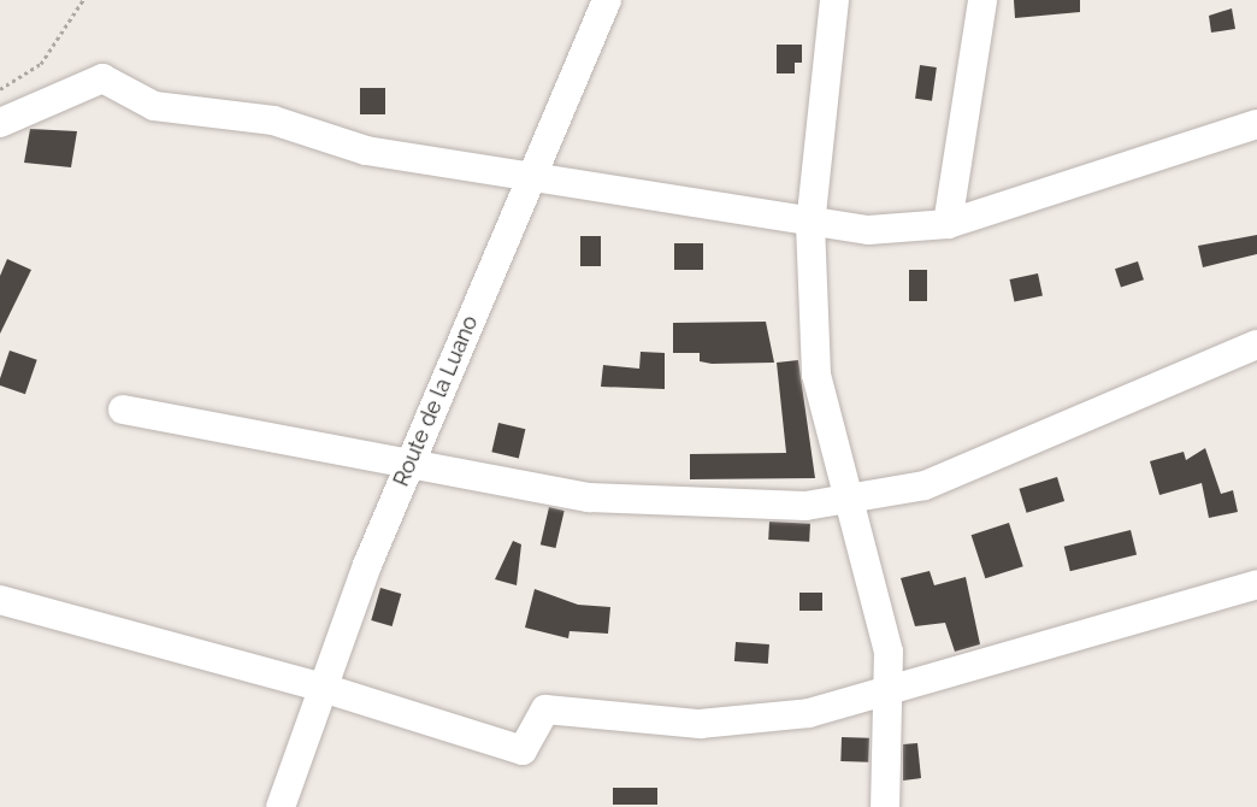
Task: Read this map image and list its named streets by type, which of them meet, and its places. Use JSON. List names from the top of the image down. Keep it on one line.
{"streets":{"street":["Route de la Luano"]}}
